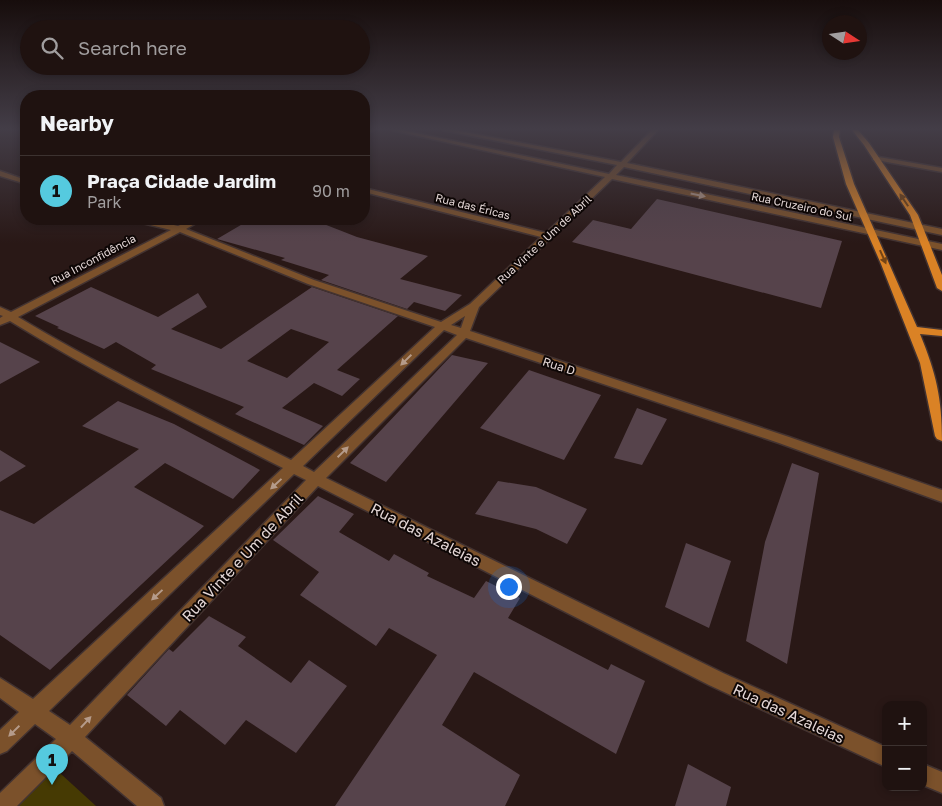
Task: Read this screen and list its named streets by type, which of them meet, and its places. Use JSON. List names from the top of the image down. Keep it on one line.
{"streets":{"street":["Rua das Éricas","Rua Cruzeiro do Sul","Rua Vinte e Um de Abril","Rua Inconfidência","Rua D","Rua das Azaleias"]},"crossings":[["Rua das Éricas","Rua Vinte e Um de Abril"],["Rua Cruzeiro do Sul","Rua Vinte e Um de Abril"],["Rua Vinte e Um de Abril","Rua D"],["Rua Vinte e Um de Abril","Rua das Azaleias"],["Rua Inconfidência","Rua D"],["Rua Inconfidência","Rua das Azaleias"]],"north":"right","page":{"search":"Search here","heading":"Nearby","list":[{"mark":"1","name":"Praça Cidade Jardim","note":"Park","value":"90 m"}],"map_buttons":["+","−"],"pins":"1"}}
